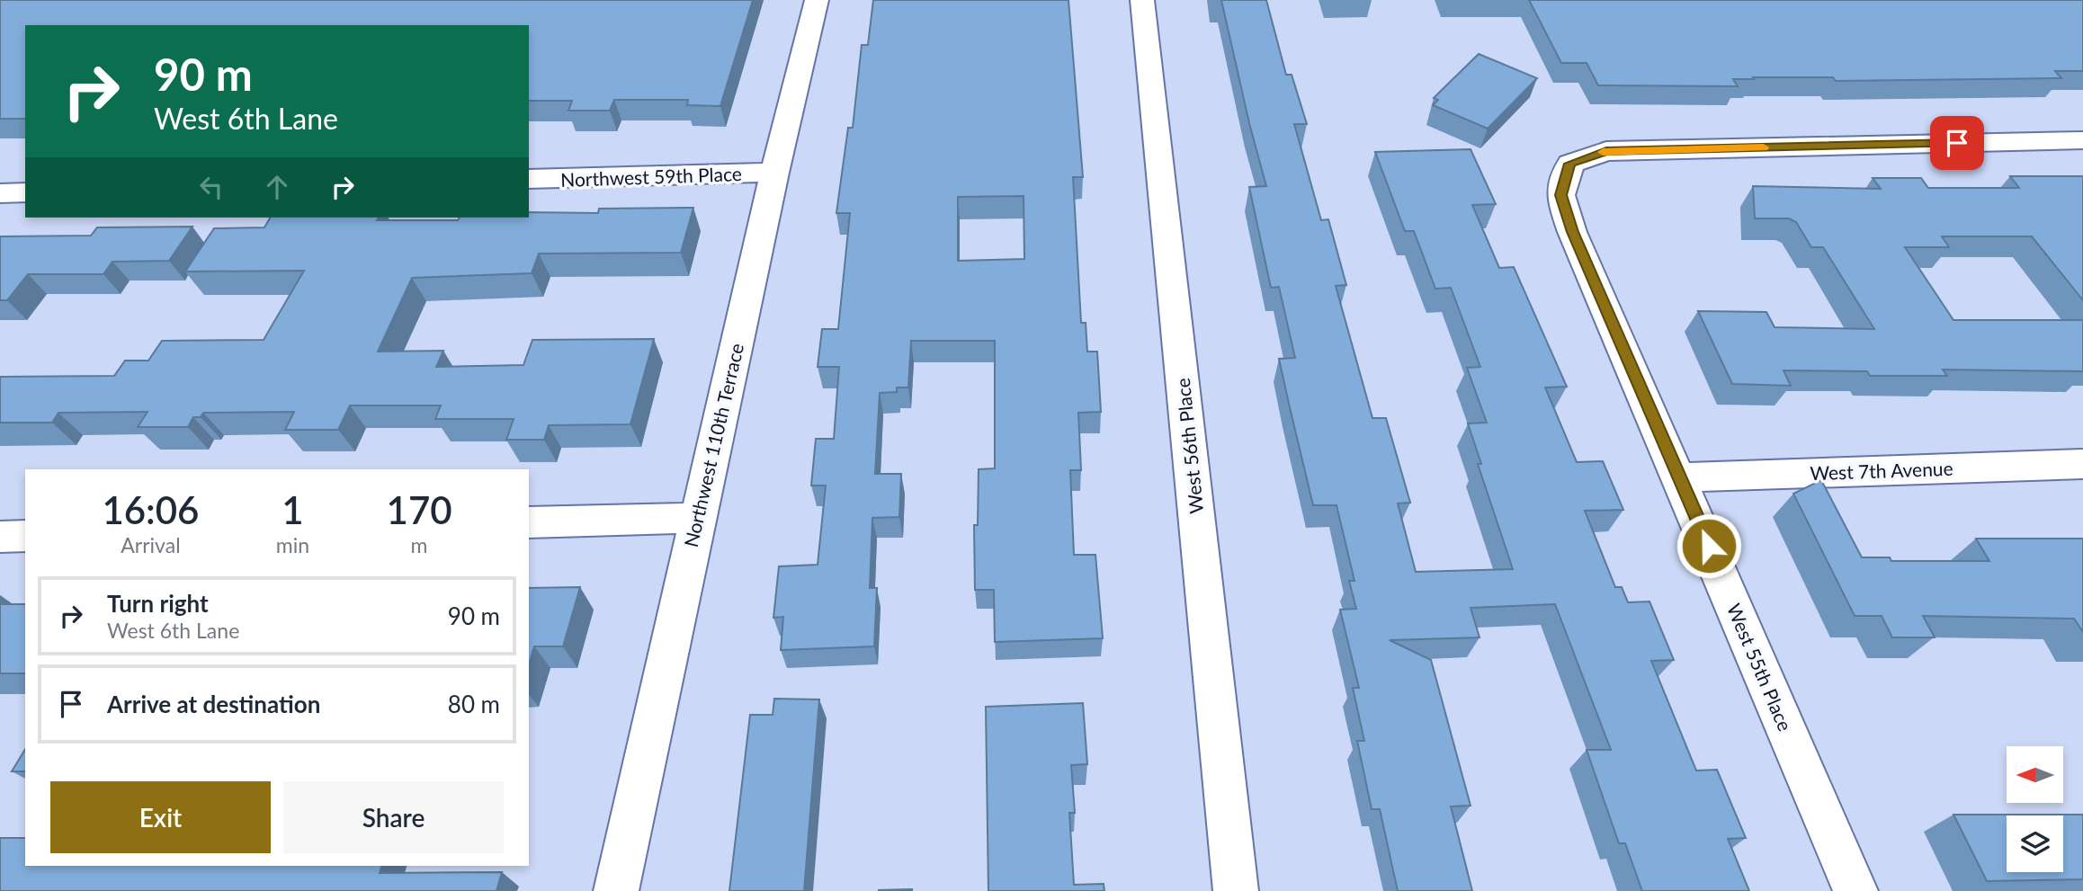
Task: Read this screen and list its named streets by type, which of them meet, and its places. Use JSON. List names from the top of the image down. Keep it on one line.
{"streets":{"street":["Northwest 59th Place","Northwest 110th Terrace","West 56th Place","West 7th Avenue","West 55th Place"]},"crossings":[["Northwest 59th Place","Northwest 110th Terrace"],["West 7th Avenue","West 55th Place"]],"north":"left","page":{"turn":["90 m","West 6th Lane"],"eta":["16:06","Arrival","1","min","170","m"],"list":[{"name":"Turn right","note":"West 6th Lane","value":"90 m"},{"name":"Arrive at destination","value":"80 m"}],"buttons":["Exit","Share"]}}
